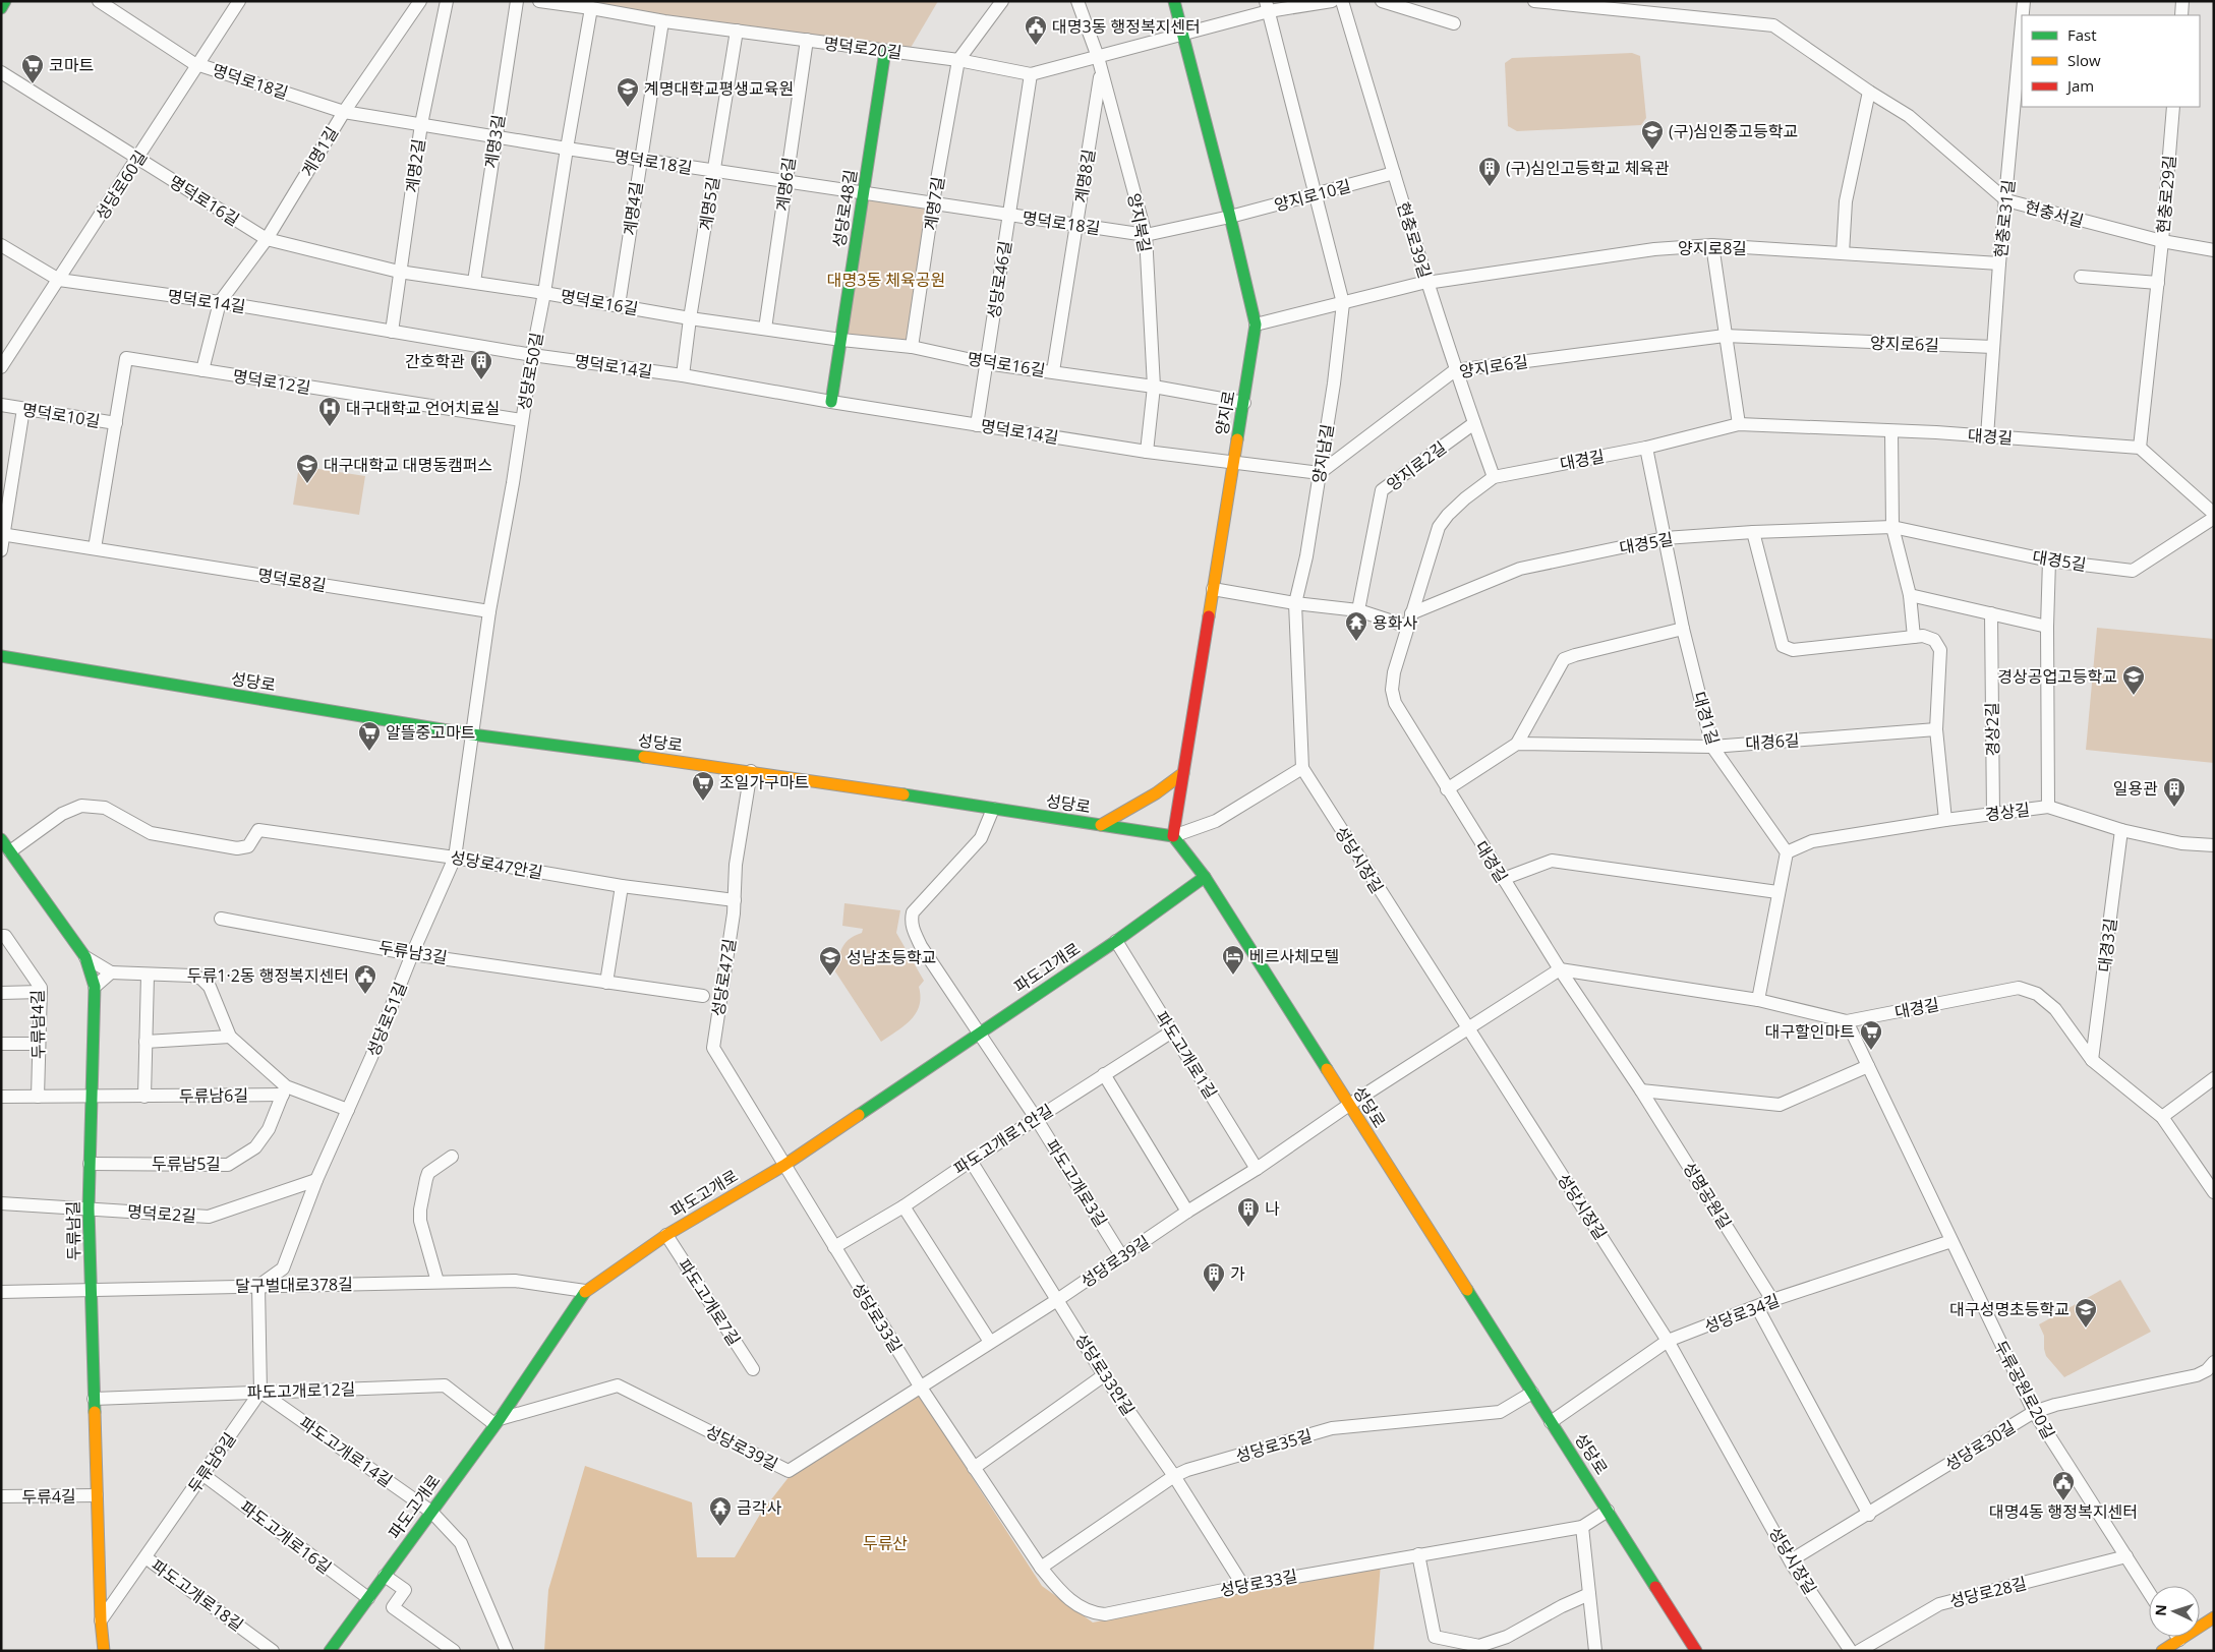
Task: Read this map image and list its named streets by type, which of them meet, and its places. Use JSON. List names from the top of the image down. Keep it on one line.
{"streets":{"main road":["성당로48길","양지로","성당로","파도고개로","두류남길"],"street":["명덕로20길","명덕로18길","계명3길","계명1길","계명2길","계명8길","계명6길","성당로60길","현충로29길","양지로10길","명덕로16길","계명5길","계명7길","계명4길","현충서길","현충로31길","양지북길","현충로39길","양지로8길","성당로46길","명덕로14길","양지로6길","성당로50길","명덕로12길","명덕로10길","대경길","양지남길","양지로2길","대경5길","명덕로8길","대경1길","경상2길","대경6길","경상길","성당시장길","성당로47안길","대경3길","두류남3길","성당로47길","성당로51길","두류남4길","파도고개로1길","두류남6길","파도고개로1안길","두류남5길","파도고개로3길","성명공원길","명덕로2길","성당로39길","달구벌대로378길","파도고개로7길","성당로34길","성당로33길","성당로33안길","두류공원로20길","파도고개로12길","성당로35길","성당로30길","파도고개로14길","두류남9길","두류4길","파도고개로16길","성당로28길","파도고개로18길"]},"crossings":[["명덕로20길","계명6길"],["명덕로20길","계명5길"],["명덕로20길","계명7길"],["명덕로20길","계명4길"],["명덕로20길","성당로48길"],["명덕로20길","양지북길"],["명덕로20길","성당로46길"],["명덕로20길","성당로50길"],["명덕로20길","양지로"],["명덕로20길","양지남길"],["명덕로18길","계명3길"],["명덕로18길","계명1길"],["명덕로18길","계명2길"],["명덕로18길","계명8길"],["명덕로18길","계명6길"],["명덕로18길","성당로60길"],["명덕로18길","양지로10길"],["명덕로18길","계명5길"],["명덕로18길","계명7길"],["명덕로18길","계명4길"],["명덕로18길","성당로48길"],["명덕로18길","양지북길"],["명덕로18길","성당로46길"],["명덕로18길","성당로50길"],["명덕로18길","양지로"],["계명3길","명덕로16길"],["계명1길","명덕로16길"],["계명1길","명덕로14길"],["계명2길","명덕로16길"],["계명2길","명덕로14길"],["계명8길","명덕로16길"],["계명8길","양지북길"],["계명6길","명덕로16길"],["성당로60길","명덕로16길"],["성당로60길","명덕로14길"],["현충로29길","현충서길"],["현충로29길","대경길"],["양지로10길","현충로39길"],["양지로10길","양지로"],["양지로10길","양지남길"],["명덕로16길","계명5길"],["명덕로16길","계명7길"],["명덕로16길","계명4길"],["명덕로16길","성당로48길"],["명덕로16길","양지북길"],["명덕로16길","성당로46길"],["명덕로16길","성당로50길"],["명덕로16길","양지로"],["계명5길","명덕로14길"],["성당로48길","명덕로14길"],["현충서길","현충로31길"],["현충로31길","양지로8길"],["현충로31길","양지로6길"],["현충로31길","대경길"],["양지북길","명덕로14길"],["현충로39길","양지로8길"],["현충로39길","양지로6길"],["현충로39길","대경길"],["현충로39길","양지로2길"],["양지로8길","양지로"],["양지로8길","양지남길"],["성당로46길","명덕로14길"],["명덕로14길","성당로50길"],["명덕로14길","양지로"],["양지로6길","양지남길"],["성당로50길","명덕로12길"],["성당로50길","명덕로8길"],["성당로50길","성당로"],["성당로50길","성당로51길"],["명덕로12길","명덕로10길"],["양지로","성당로"],["대경길","대경5길"],["대경길","대경1길"],["대경길","대경3길"],["대경길","성명공원길"],["대경길","두류공원로20길"],["양지남길","성당시장길"],["대경5길","대경1길"],["대경5길","경상길"],["성당로","파도고개로"],["성당로","성당로47길"],["성당로","성당로51길"],["성당로","파도고개로3길"],["성당로","성당로39길"],["성당로","성당로34길"],["성당로","성당로33길"],["성당로","성당로35길"],["대경1길","대경6길"],["대경1길","경상길"],["경상2길","경상길"],["성당시장길","성당로34길"],["성당시장길","성당로30길"],["성당로47안길","성당로47길"],["성당로47안길","성당로51길"],["성당로47안길","두류남길"],["두류남3길","성당로51길"],["파도고개로","성당로47길"],["파도고개로","파도고개로1길"],["파도고개로","파도고개로3길"],["파도고개로","성당로39길"],["파도고개로","달구벌대로378길"],["파도고개로","파도고개로7길"],["파도고개로","성당로33길"],["파도고개로","파도고개로12길"],["파도고개로","파도고개로14길"],["파도고개로","파도고개로16길"],["성당로47길","성당로33길"],["성당로51길","두류남6길"],["성당로51길","명덕로2길"],["성당로51길","달구벌대로378길"],["두류남4길","두류남6길"],["파도고개로1길","파도고개로1안길"],["파도고개로1길","성당로39길"],["두류남6길","두류남5길"],["두류남6길","두류남길"],["파도고개로1안길","파도고개로3길"],["파도고개로1안길","성당로33길"],["파도고개로1안길","성당로33안길"],["두류남5길","두류남길"],["파도고개로3길","성당로39길"],["성명공원길","성당로34길"],["명덕로2길","두류남길"],["두류남길","달구벌대로378길"],["두류남길","파도고개로12길"],["두류남길","두류남9길"],["두류남길","두류4길"],["성당로39길","성당로33길"],["성당로39길","성당로33안길"],["성당로39길","파도고개로12길"],["성당로34길","두류공원로20길"],["성당로33길","성당로33안길"],["성당로33길","성당로35길"],["성당로33안길","성당로35길"],["두류공원로20길","성당로30길"],["두류공원로20길","성당로28길"],["파도고개로12길","파도고개로14길"],["파도고개로12길","두류남9길"],["파도고개로14길","두류남9길"],["두류남9길","파도고개로16길"],["두류남9길","파도고개로18길"]],"parks":["대명3동 체육공원","두류산"],"places":{"public building":["대명3동 행정복지센터","두류1·2동 행정복지센터","대명4동 행정복지센터"],"supermarket":["코마트","알뜰중고마트","조일가구마트","대구할인마트"],"school or university":["계명대학교평생교육원","(구)심인중고등학교","대구대학교 대명동캠퍼스","경상공업고등학교","성남초등학교","대구성명초등학교"],"building":["(구)심인고등학교 체육관","간호학관","일용관","나","가"],"hospital":["대구대학교 언어치료실"],"temple":["용화사","금각사"],"hotel":["베르사체모텔"]},"legend":["Fast","Slow","Jam"],"north":"left"}
